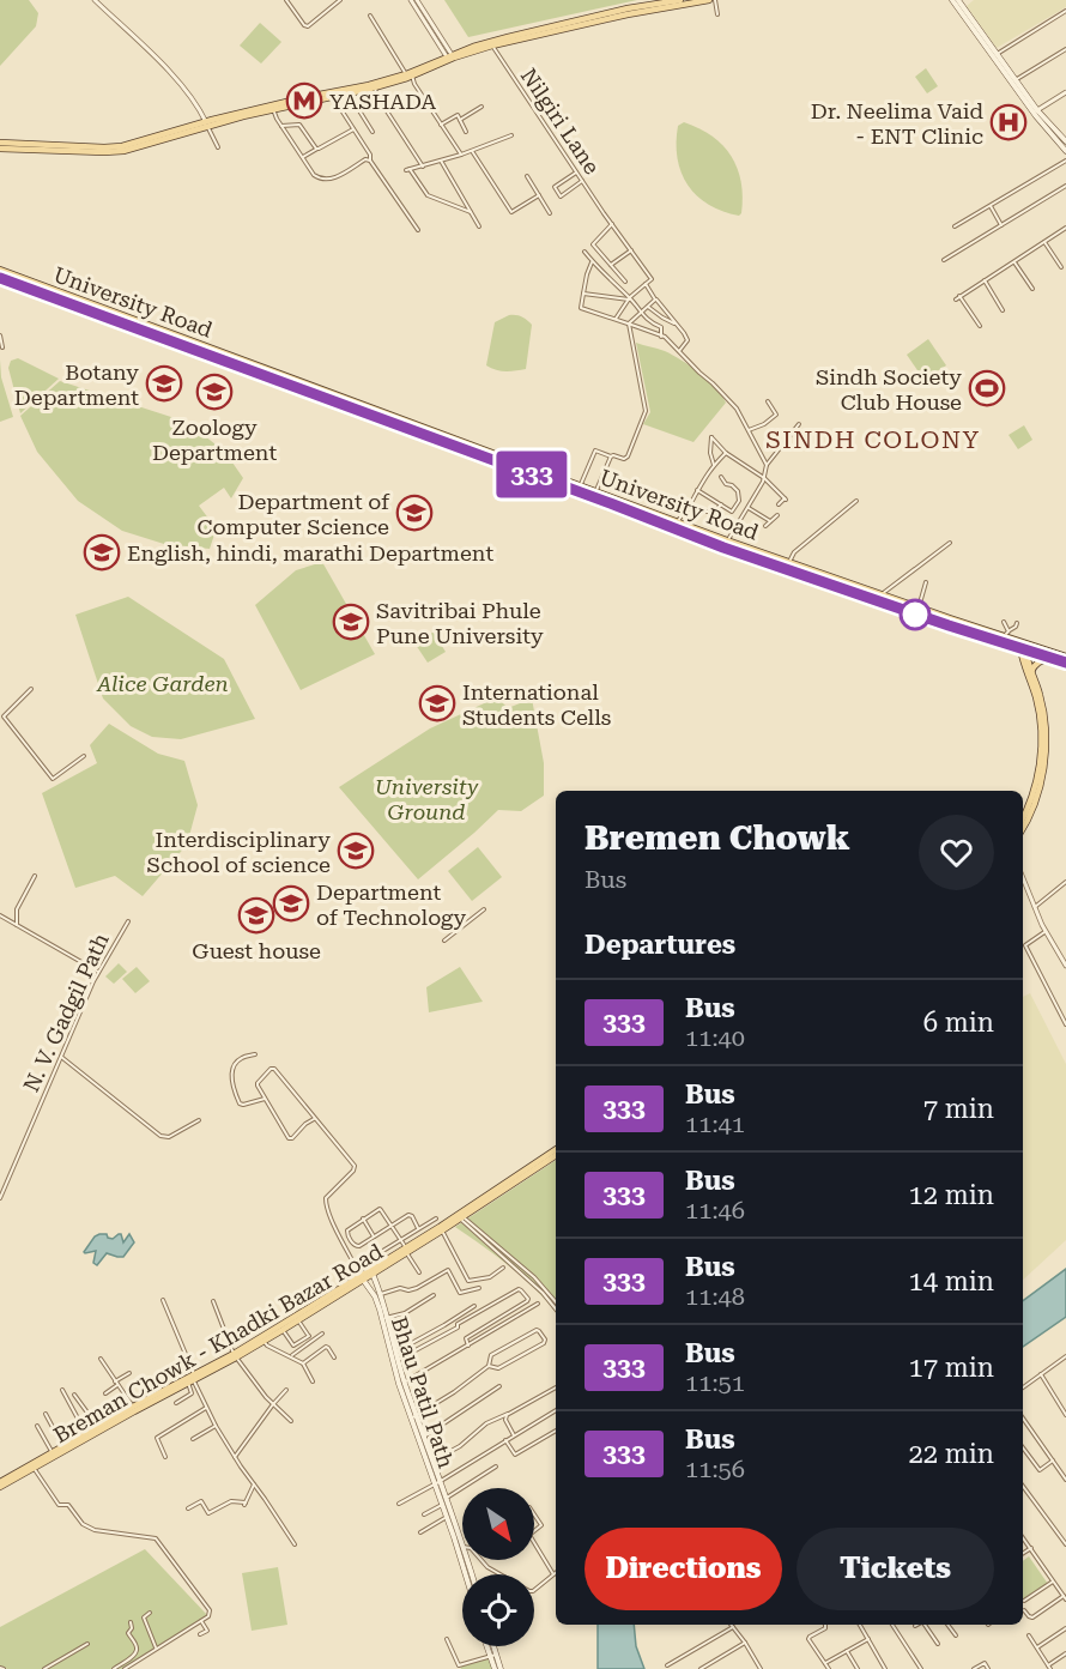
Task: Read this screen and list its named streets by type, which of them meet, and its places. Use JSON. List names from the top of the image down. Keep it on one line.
{"streets":{"main road":["University Road","Breman Chowk - Khadki Bazar Road","Bhau Patil Path"],"street":["Nilgiri Lane","N. V. Gadgil Path"]},"crossings":[["Breman Chowk - Khadki Bazar Road","Bhau Patil Path"]],"districts":["SINDH COLONY"],"parks":["Alice Garden","University Ground"],"places":{"metro station":["YASHADA"],"hospital":["Dr. Neelima Vaid - ENT Clinic"],"school or university":["Botany Department","Zoology Department","Department of Computer Science","English, hindi, marathi Department","Savitribai Phule Pune University","International Students Cells","Interdisciplinary School of science","Department of Technology","Guest house"],"sports":["Sindh Society Club House"]},"lines":["bus line 333"],"north":"bottom right","page":{"on_map":"333","heading":[["Bremen Chowk","Bus"],"Departures"],"list":[{"mark":"333","name":"Bus","note":"11:40","value":"6 min"},{"mark":"333","name":"Bus","note":"11:41","value":"7 min"},{"mark":"333","name":"Bus","note":"11:46","value":"12 min"},{"mark":"333","name":"Bus","note":"11:48","value":"14 min"},{"mark":"333","name":"Bus","note":"11:51","value":"17 min"},{"mark":"333","name":"Bus","note":"11:56","value":"22 min"}],"buttons":["Directions","Tickets"]}}
